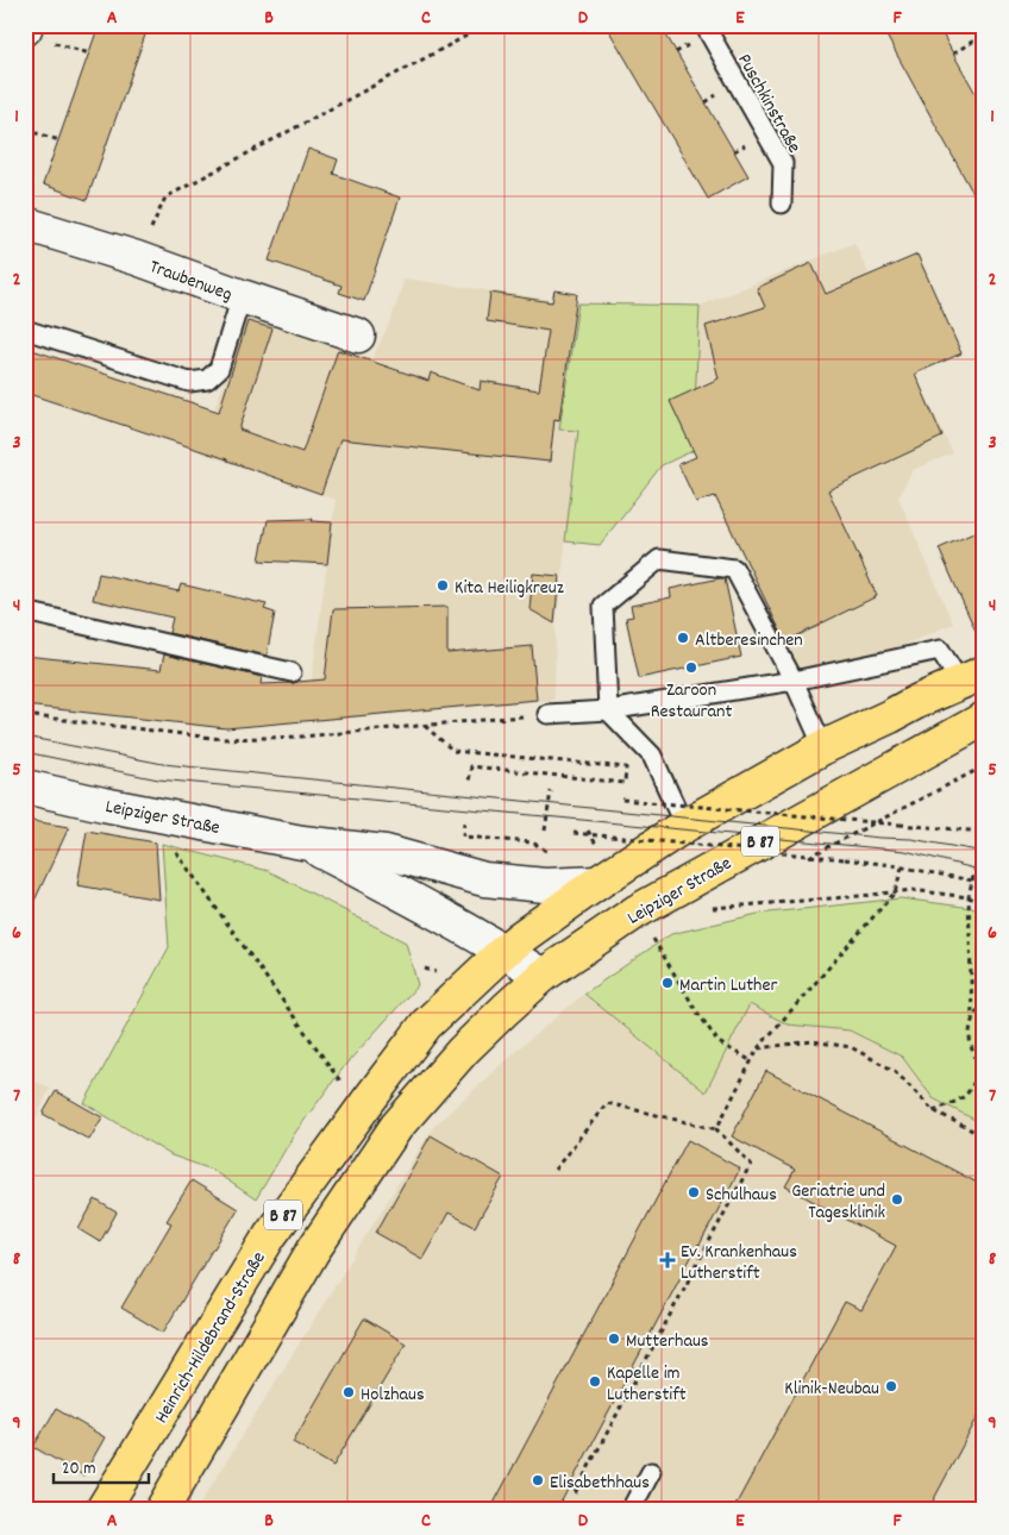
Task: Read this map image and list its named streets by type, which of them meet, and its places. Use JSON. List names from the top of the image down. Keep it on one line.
{"streets":{"main road":["Leipziger Straße","B 87","Heinrich-Hildebrand-Straße"],"street":["Traubenweg"],"lane":["Puschkinstraße"]},"crossings":[["Leipziger Straße","B 87"],["Leipziger Straße","Heinrich-Hildebrand-Straße"],["B 87","Heinrich-Hildebrand-Straße"]],"places":{"other":["Kita Heiligkreuz","Altberesinchen","Zaroon Restaurant","Martin Luther","Schulhaus","Geriatrie und Tagesklinik","Mutterhaus","Kapelle im Lutherstift","Klinik-Neubau","Holzhaus","Elisabethhaus"],"health":["Ev. Krankenhaus Lutherstift"]},"scale_bar":"20 m","grid":{"columns":["A","B","C","D","E","F"],"rows":["1","2","3","4","5","6","7","8","9"]}}
